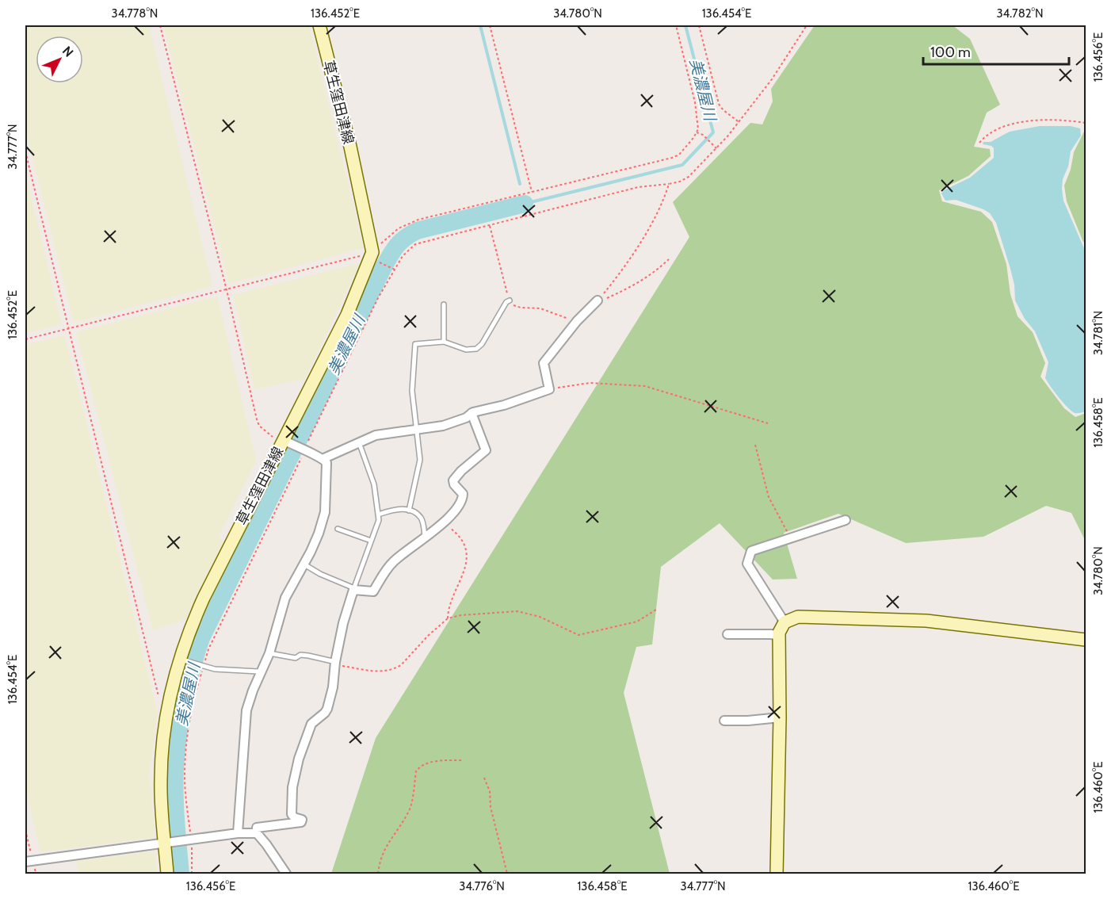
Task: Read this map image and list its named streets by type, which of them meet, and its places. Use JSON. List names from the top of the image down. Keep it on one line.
{"streets":{"main road":["草生窪田津線"]},"water":["美濃屋川"],"scale_bar":"100 m","north":"top right","coordinates":["34.778°N","136.452°E","34.780°N","136.454°E","34.782°N","136.456°E","34.777°N","34.781°N","136.458°E","136.460°E","34.776°N"]}
